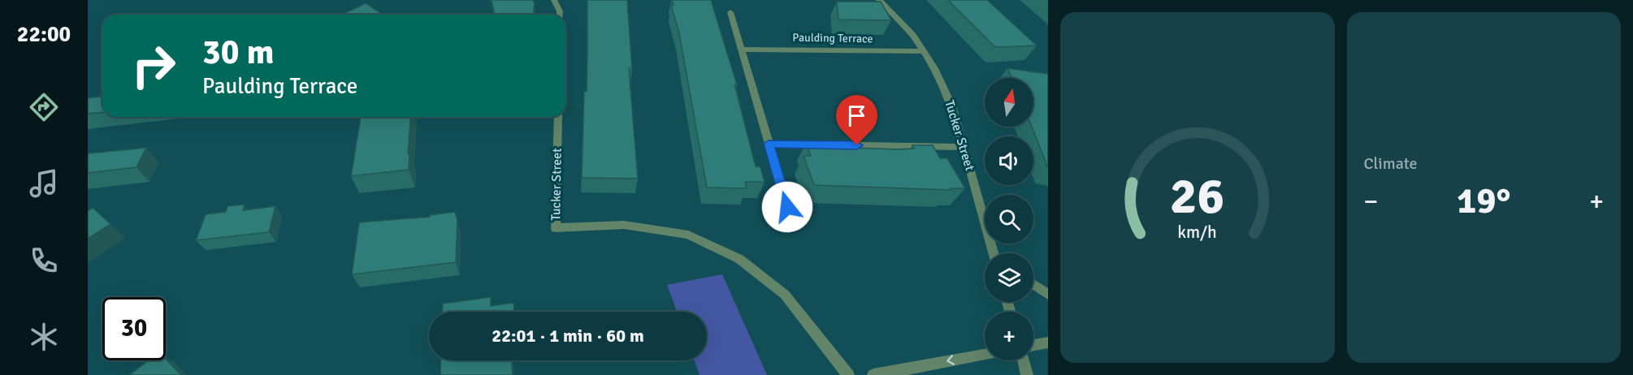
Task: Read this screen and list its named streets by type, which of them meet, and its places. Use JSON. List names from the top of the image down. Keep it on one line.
{"streets":{"street":["Paulding Terrace","Tucker Street"]},"crossings":[["Paulding Terrace","Tucker Street"]],"north":"top","page":{"tabs":"22:00","tile":"Climate","turn":["30 m","Paulding Terrace"],"map_buttons":"+","heat":["−","19°","+"],"limit":"30","trip":"22:01 · 1 min · 60 m","gauge":["26","km/h"]}}
